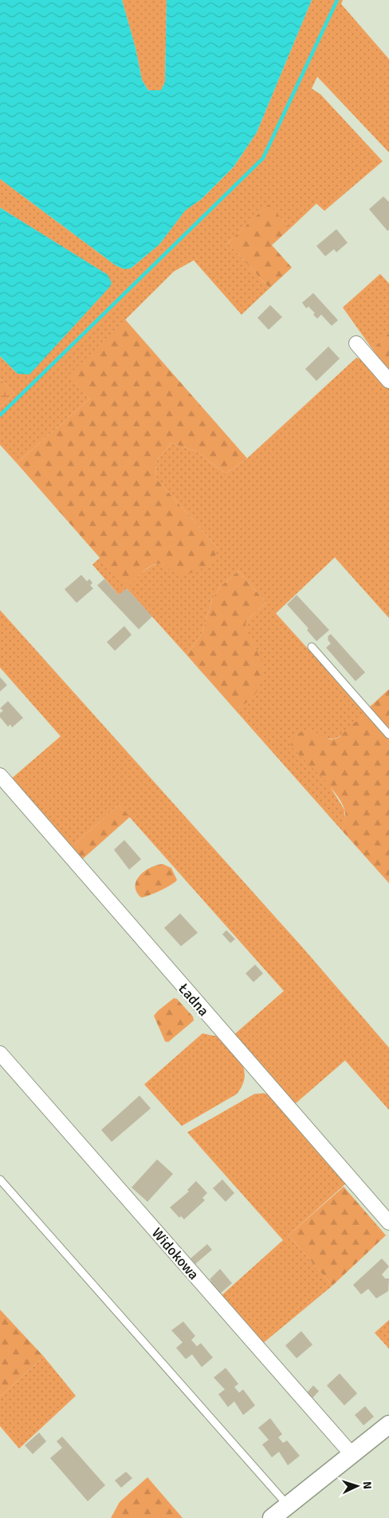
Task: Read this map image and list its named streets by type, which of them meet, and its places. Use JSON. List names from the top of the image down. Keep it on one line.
{"streets":{"street":["Ładna","Widokowa"]},"north":"right"}
